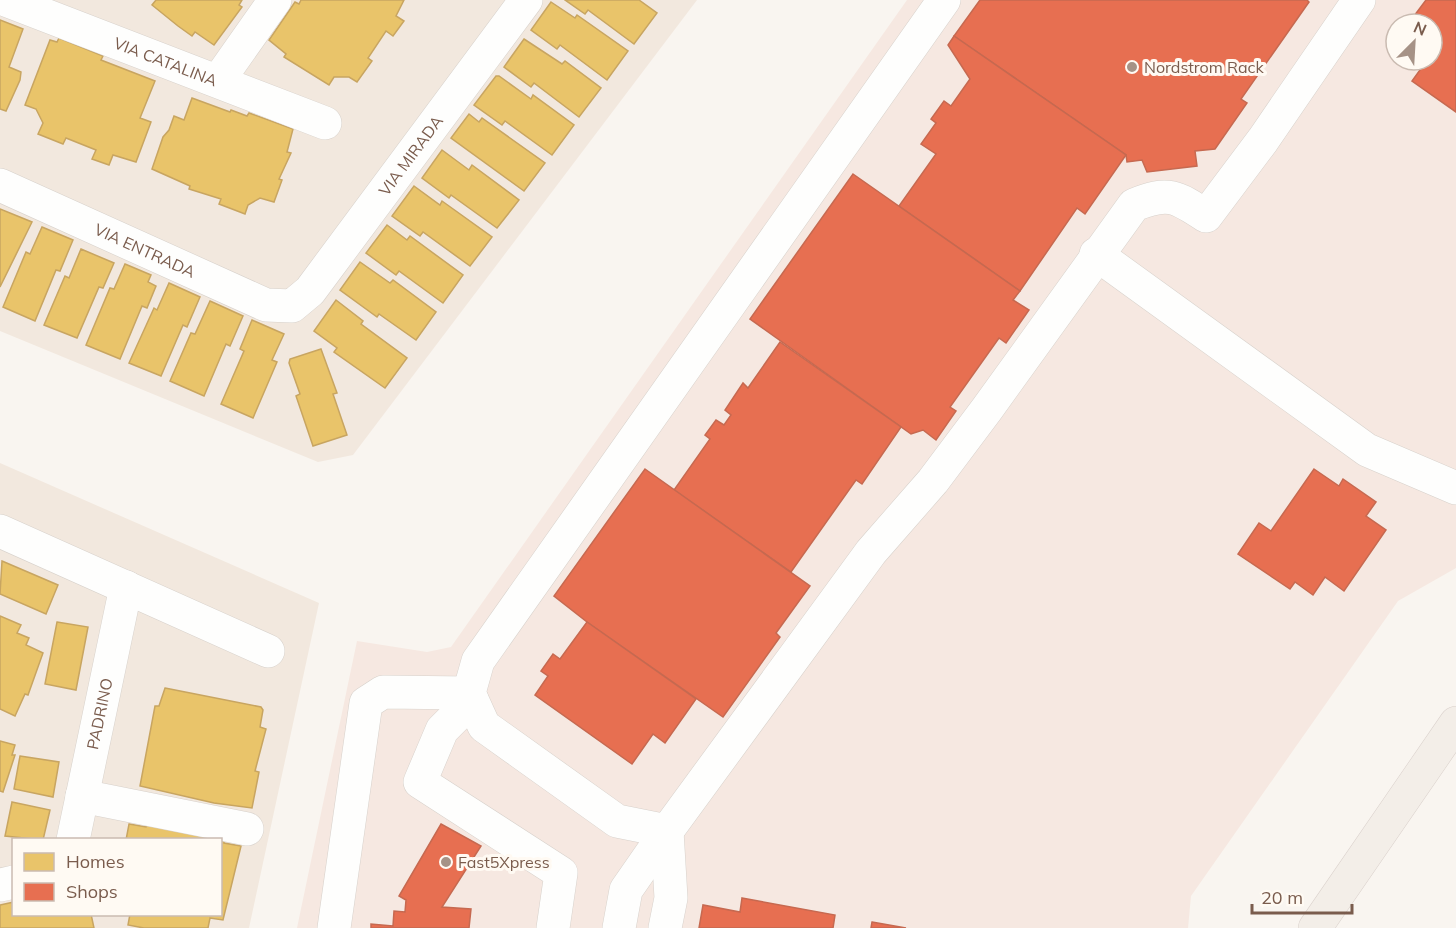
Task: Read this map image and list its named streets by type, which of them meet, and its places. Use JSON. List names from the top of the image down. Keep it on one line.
{"streets":{"street":["VIA CATALINA","VIA MIRADA","VIA ENTRADA","PADRINO"]},"crossings":[["VIA MIRADA","VIA ENTRADA"]],"places":["Nordstrom Rack","Fast5Xpress"],"legend":["Homes","Shops"],"scale_bar":"20 m","north":"top right"}
